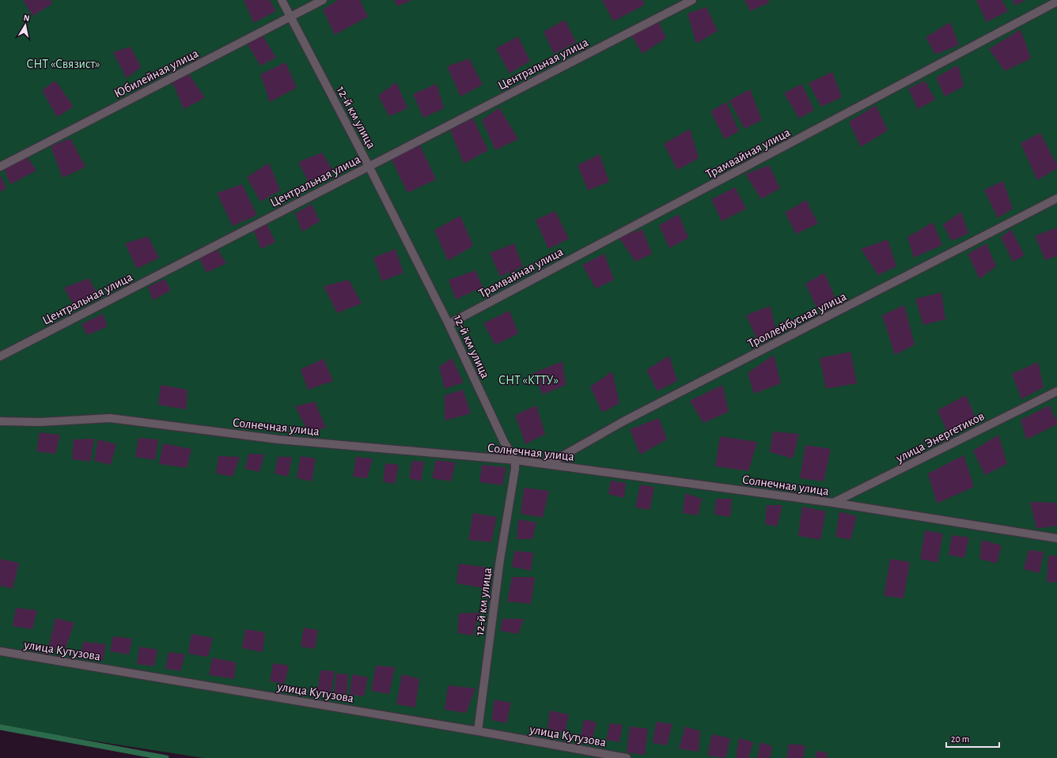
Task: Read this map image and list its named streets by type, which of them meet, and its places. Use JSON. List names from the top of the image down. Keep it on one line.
{"streets":{"street":["Центральная улица","Юбилейная улица","12-й км улица","Трамвайная улица","Троллейбусная улица","Солнечная улица","улица Энергетиков","улица Кутузова"]},"crossings":[["Центральная улица","12-й км улица"],["Юбилейная улица","12-й км улица"],["12-й км улица","Трамвайная улица"],["12-й км улица","Солнечная улица"],["12-й км улица","улица Кутузова"],["Троллейбусная улица","Солнечная улица"],["Солнечная улица","улица Энергетиков"]],"parks":["СНТ «Связист»","СНТ «КТТУ»"],"scale_bar":"20 m","north":"top"}
